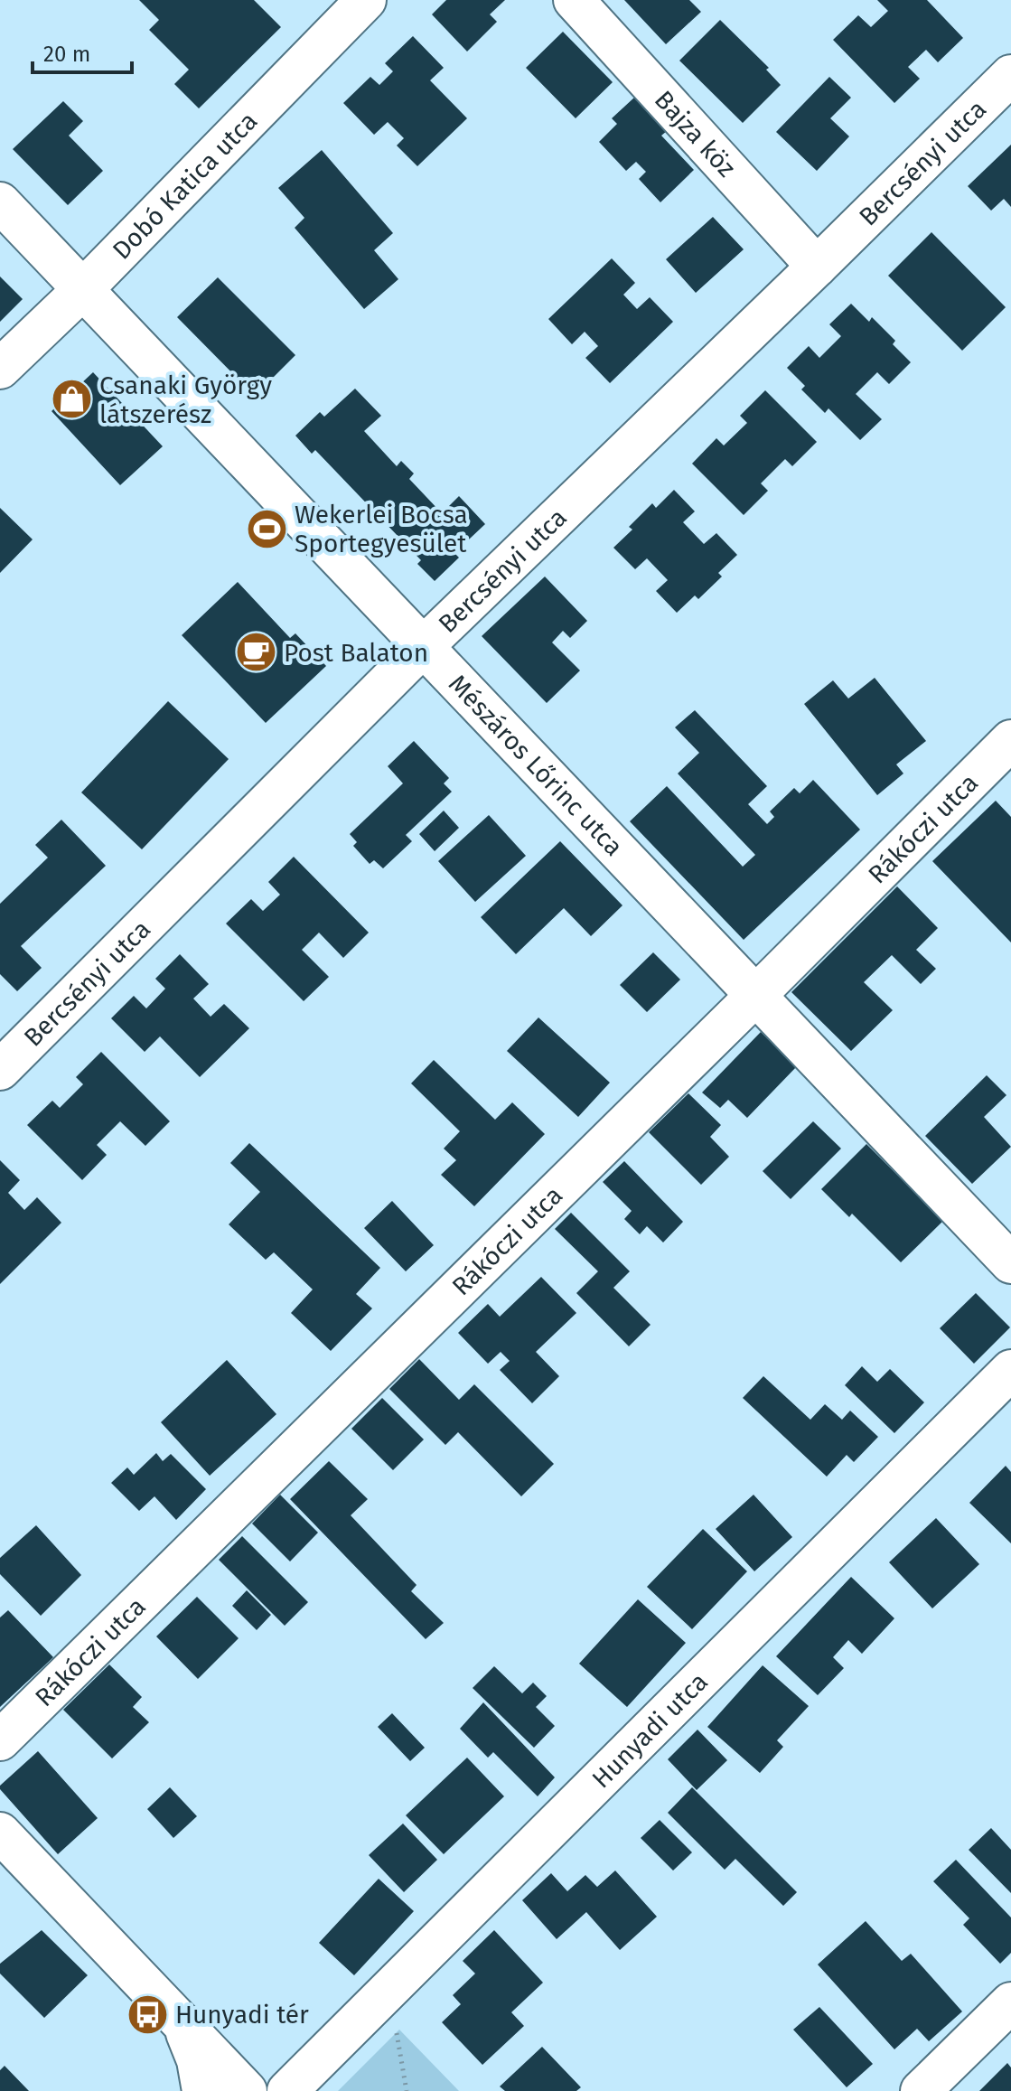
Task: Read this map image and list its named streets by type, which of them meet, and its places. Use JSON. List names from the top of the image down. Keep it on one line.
{"streets":{"street":["Bajza köz","Bercsényi utca","Dobó Katica utca","Mészáros Lőrinc utca","Rákóczi utca","Hunyadi utca"]},"crossings":[["Bajza köz","Bercsényi utca"],["Bercsényi utca","Mészáros Lőrinc utca"],["Dobó Katica utca","Mészáros Lőrinc utca"],["Mészáros Lőrinc utca","Rákóczi utca"]],"places":{"shop":["Csanaki György látszerész"],"sports":["Wekerlei Bocsa Sportegyesület"],"cafe":["Post Balaton"],"bus stop":["Hunyadi tér"]},"scale_bar":"20 m"}
